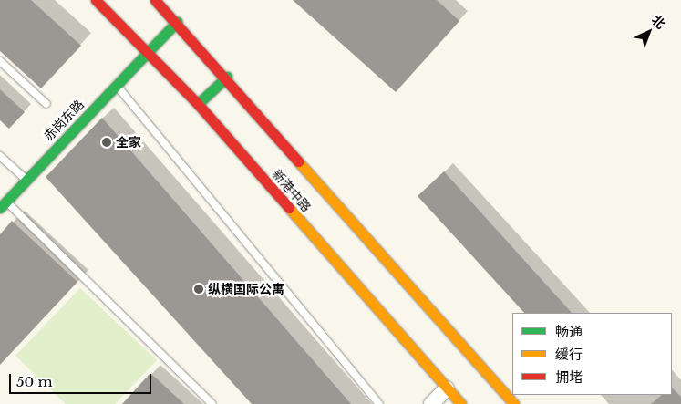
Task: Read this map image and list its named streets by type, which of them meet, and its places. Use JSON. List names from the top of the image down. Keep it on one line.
{"streets":{"main road":["赤岗东路","新港中路"]},"crossings":[["赤岗东路","新港中路"]],"places":["全家","纵横国际公寓"],"legend":["畅通","缓行","拥堵"],"scale_bar":"50 m","north":"top right"}
